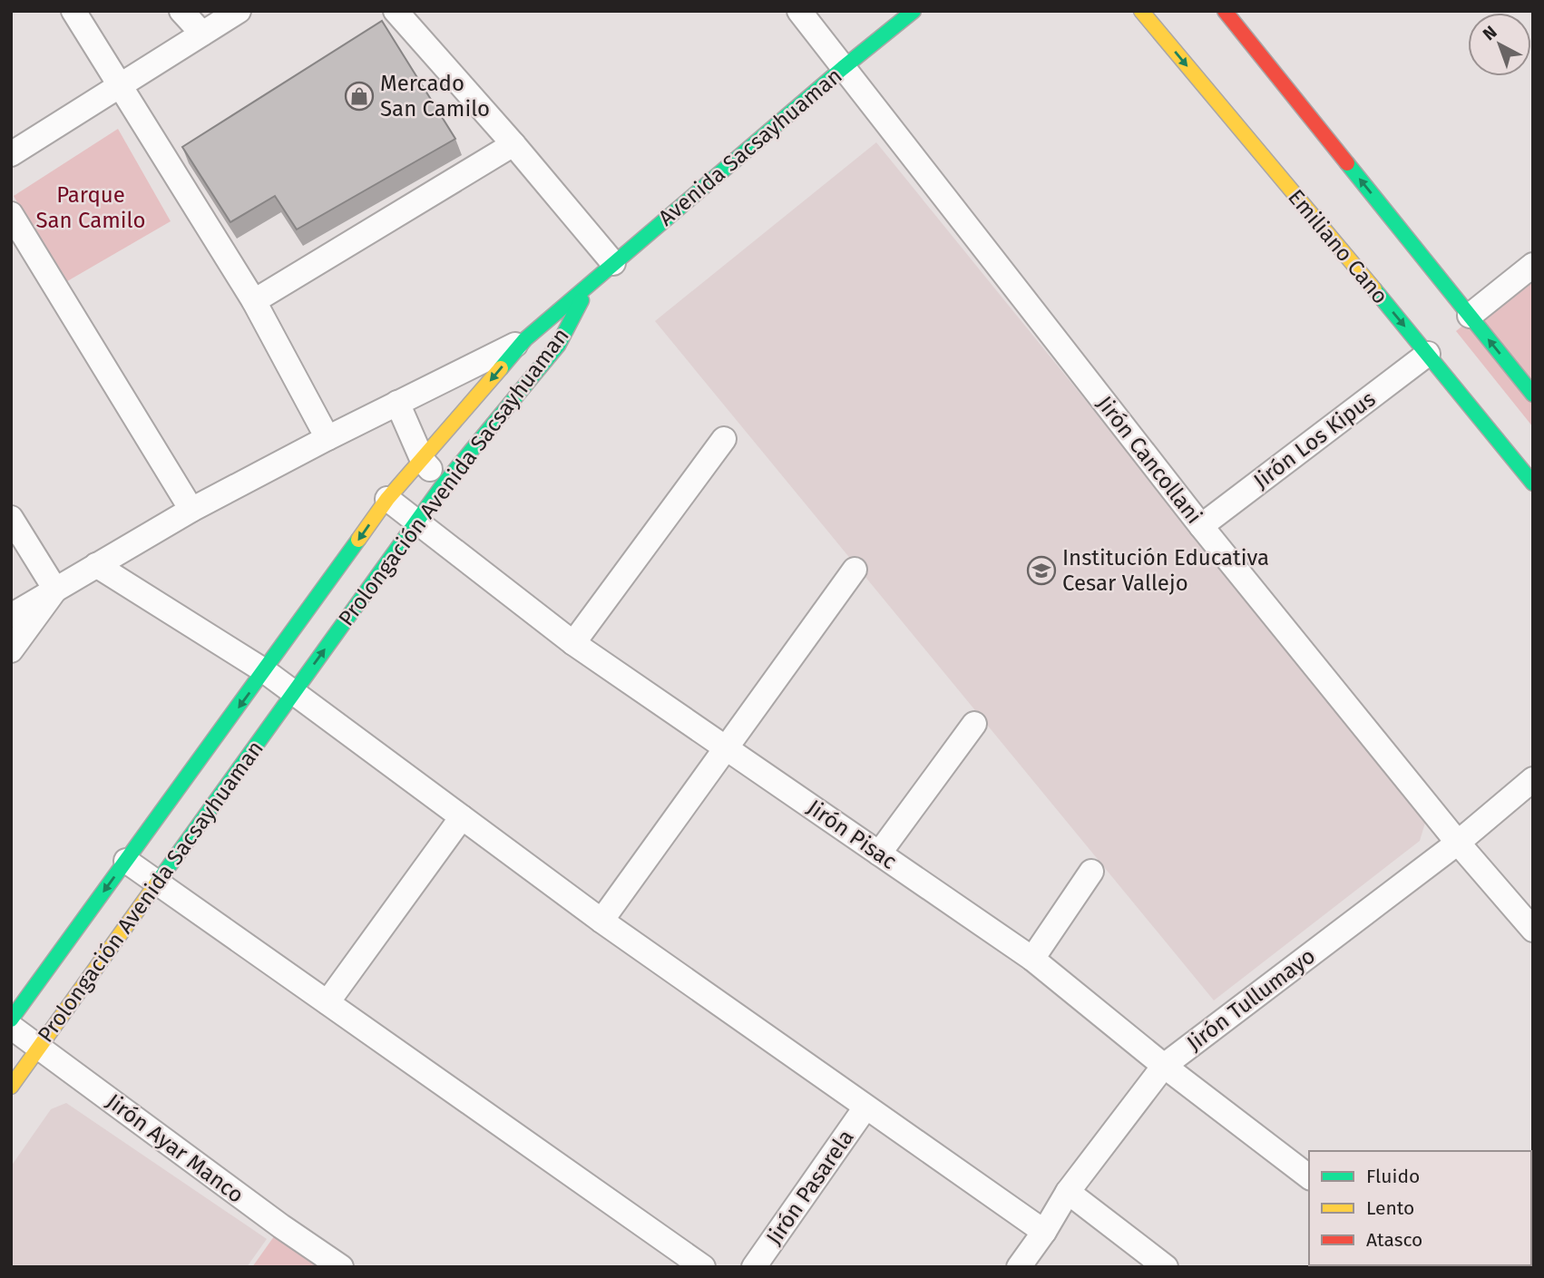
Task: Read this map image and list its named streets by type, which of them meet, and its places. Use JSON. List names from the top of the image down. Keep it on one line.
{"streets":{"street":["Avenida Sacsayhuaman","Emiliano Cano","Jirón Los Kipus","Jirón Cancollani","Prolongación Avenida Sacsayhuaman","Jirón Pisac","Jirón Tullumayo","Jirón Ayar Manco","Jirón Pasarela"]},"crossings":[["Avenida Sacsayhuaman","Jirón Cancollani"],["Avenida Sacsayhuaman","Prolongación Avenida Sacsayhuaman"],["Emiliano Cano","Jirón Los Kipus"],["Jirón Los Kipus","Jirón Cancollani"],["Jirón Cancollani","Jirón Tullumayo"],["Prolongación Avenida Sacsayhuaman","Jirón Pisac"],["Prolongación Avenida Sacsayhuaman","Jirón Ayar Manco"],["Jirón Pisac","Jirón Tullumayo"]],"parks":["Parque San Camilo"],"places":{"shop":["Mercado San Camilo"],"school or university":["Institución Educativa Cesar Vallejo"]},"legend":["Fluido","Lento","Atasco"],"north":"top left"}
